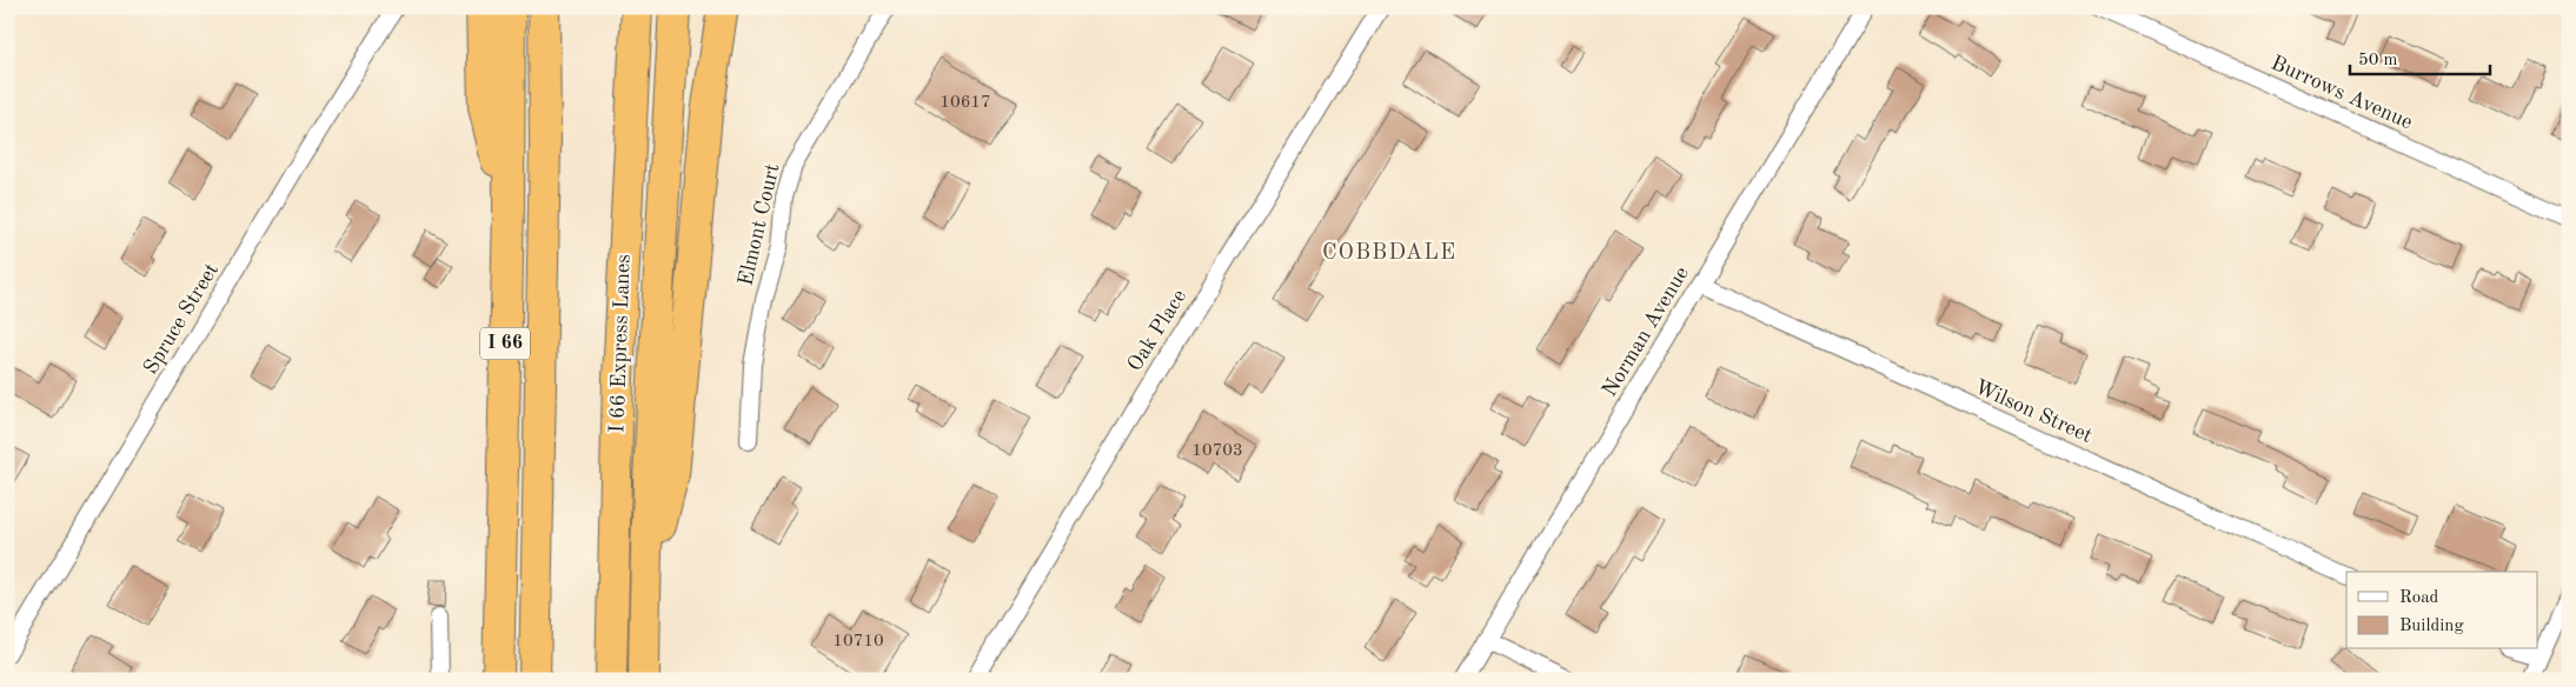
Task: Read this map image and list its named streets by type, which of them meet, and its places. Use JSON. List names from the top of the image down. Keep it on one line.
{"streets":{"highway":["I 66","I 66 Express Lanes"],"street":["Burrows Avenue","Elmont Court","Spruce Street","Oak Place","Norman Avenue","Wilson Street"]},"crossings":[["Norman Avenue","Wilson Street"]],"districts":["COBBDALE"],"house_numbers":["10617","10703","10710"],"legend":["Road","Building"],"scale_bar":"50 m"}
